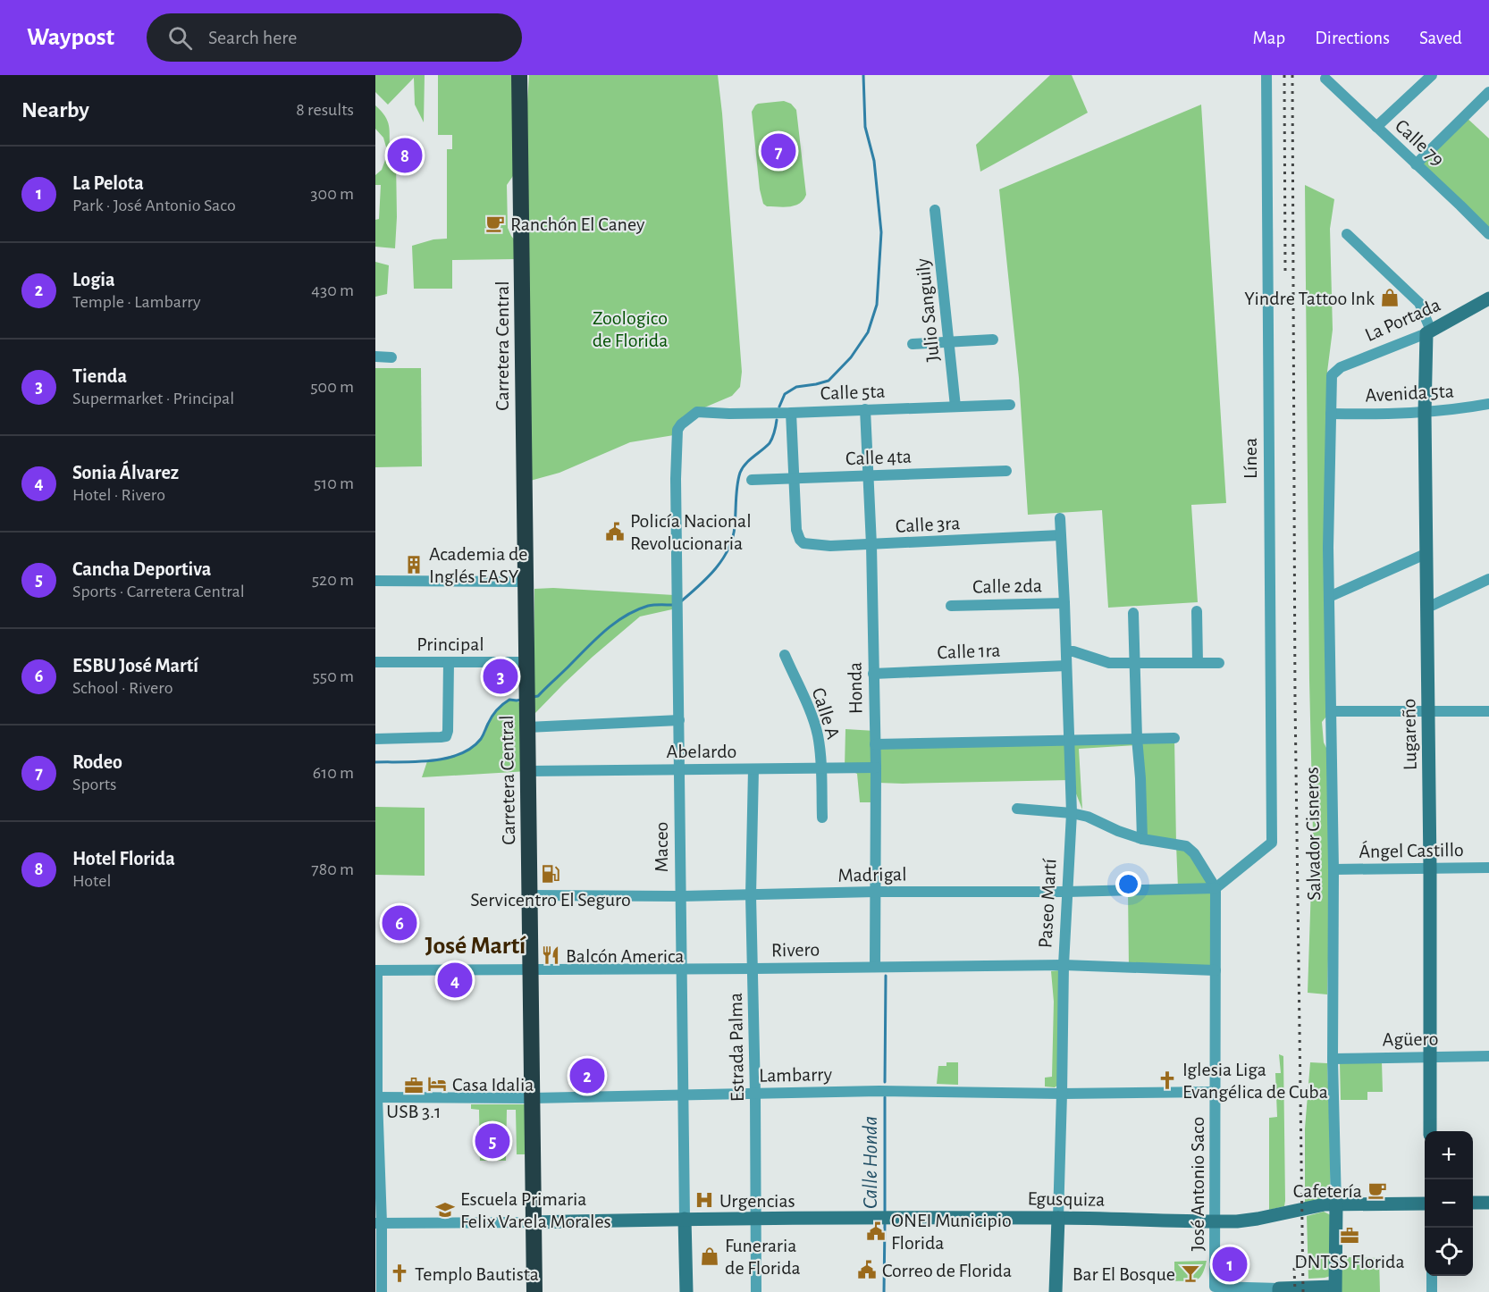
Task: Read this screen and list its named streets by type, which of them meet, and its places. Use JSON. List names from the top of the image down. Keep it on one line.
{"streets":{"highway":["Carretera Central"],"street":["Calle 79","Julio Sanguily","La Portada","Calle 5ta","Avenida 5ta","Calle 4ta","Línea","Calle 3ra","Calle 2da","Principal","Calle 1ra","Honda","Calle A","Lugareño","Abelardo","Salvador Cisneros","Maceo","Ángel Castillo","Madrigal","Paseo Martí","Rivero","Agüero","Estrada Palma","Lambarry","José Antonio Saco","Egusquiza"]},"crossings":[["Julio Sanguily","Calle 5ta"],["La Portada","Lugareño"],["La Portada","Salvador Cisneros"],["Carretera Central","Principal"],["Carretera Central","Abelardo"],["Carretera Central","Madrigal"],["Carretera Central","Rivero"],["Carretera Central","Lambarry"],["Carretera Central","Egusquiza"],["Calle 5ta","Honda"],["Calle 5ta","Maceo"],["Avenida 5ta","Lugareño"],["Avenida 5ta","Salvador Cisneros"],["Calle 4ta","Calle 3ra"],["Calle 4ta","Honda"],["Línea","Madrigal"],["Línea","José Antonio Saco"],["Calle 3ra","Honda"],["Calle 3ra","Paseo Martí"],["Calle 2da","Paseo Martí"],["Calle 1ra","Honda"],["Calle 1ra","Paseo Martí"],["Honda","Abelardo"],["Honda","Madrigal"],["Honda","Rivero"],["Calle A","Abelardo"],["Lugareño","Ángel Castillo"],["Lugareño","Agüero"],["Abelardo","Maceo"],["Abelardo","Estrada Palma"],["Salvador Cisneros","Ángel Castillo"],["Salvador Cisneros","Agüero"],["Salvador Cisneros","Egusquiza"],["Maceo","Madrigal"],["Maceo","Rivero"],["Maceo","Lambarry"],["Maceo","Egusquiza"],["Madrigal","Paseo Martí"],["Madrigal","Estrada Palma"],["Madrigal","José Antonio Saco"],["Paseo Martí","Rivero"],["Paseo Martí","Lambarry"],["Paseo Martí","Egusquiza"],["Rivero","Estrada Palma"],["Rivero","José Antonio Saco"],["Estrada Palma","Lambarry"],["Estrada Palma","Egusquiza"],["Lambarry","José Antonio Saco"],["José Antonio Saco","Egusquiza"]],"districts":["José Martí"],"water":["Calle Honda"],"parks":["Zoologico de Florida"],"places":{"cafe":["Ranchón El Caney","Cafetería"],"shop":["Yindre Tattoo Ink","Funeraria de Florida"],"public building":["Policía Nacional Revolucionaria","ONEI Municipio Florida","Correo de Florida"],"building":["Academia de Inglés EASY"],"fuel station":["Servicentro El Seguro"],"restaurant":["Balcón America"],"church":["Iglesia Liga Evangélica de Cuba","Templo Bautista"],"hotel":["Casa Idalia"],"office":["USB 3.1","DNTSS Florida"],"hospital":["Urgencias"],"school or university":["Escuela Primaria Felix Varela Morales"],"bar":["Bar El Bosque"]},"page":{"header":"Waypost","search":"Search here","nav":["Map","Directions","Saved"],"heading":["Nearby","8 results"],"pins":["7","8","3","6","4","2","5","1"],"list":[{"mark":"1","name":"La Pelota","note":"Park · José Antonio Saco","value":"300 m"},{"mark":"2","name":"Logia","note":"Temple · Lambarry","value":"430 m"},{"mark":"3","name":"Tienda","note":"Supermarket · Principal","value":"500 m"},{"mark":"4","name":"Sonia Álvarez","note":"Hotel · Rivero","value":"510 m"},{"mark":"5","name":"Cancha Deportiva","note":"Sports · Carretera Central","value":"520 m"},{"mark":"6","name":"ESBU José Martí","note":"School · Rivero","value":"550 m"},{"mark":"7","name":"Rodeo","note":"Sports","value":"610 m"},{"mark":"8","name":"Hotel Florida","note":"Hotel","value":"780 m"}],"map_buttons":["+","−"]}}
